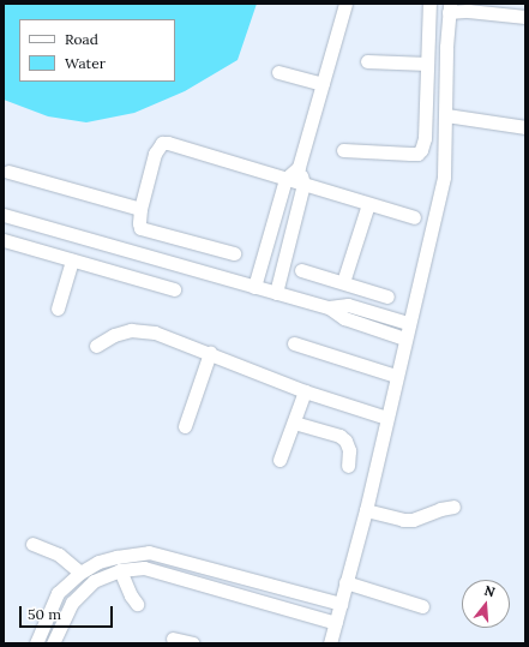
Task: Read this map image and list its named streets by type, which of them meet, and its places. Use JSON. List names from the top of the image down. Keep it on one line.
{"legend":["Road","Water"],"scale_bar":"50 m","north":"top"}
